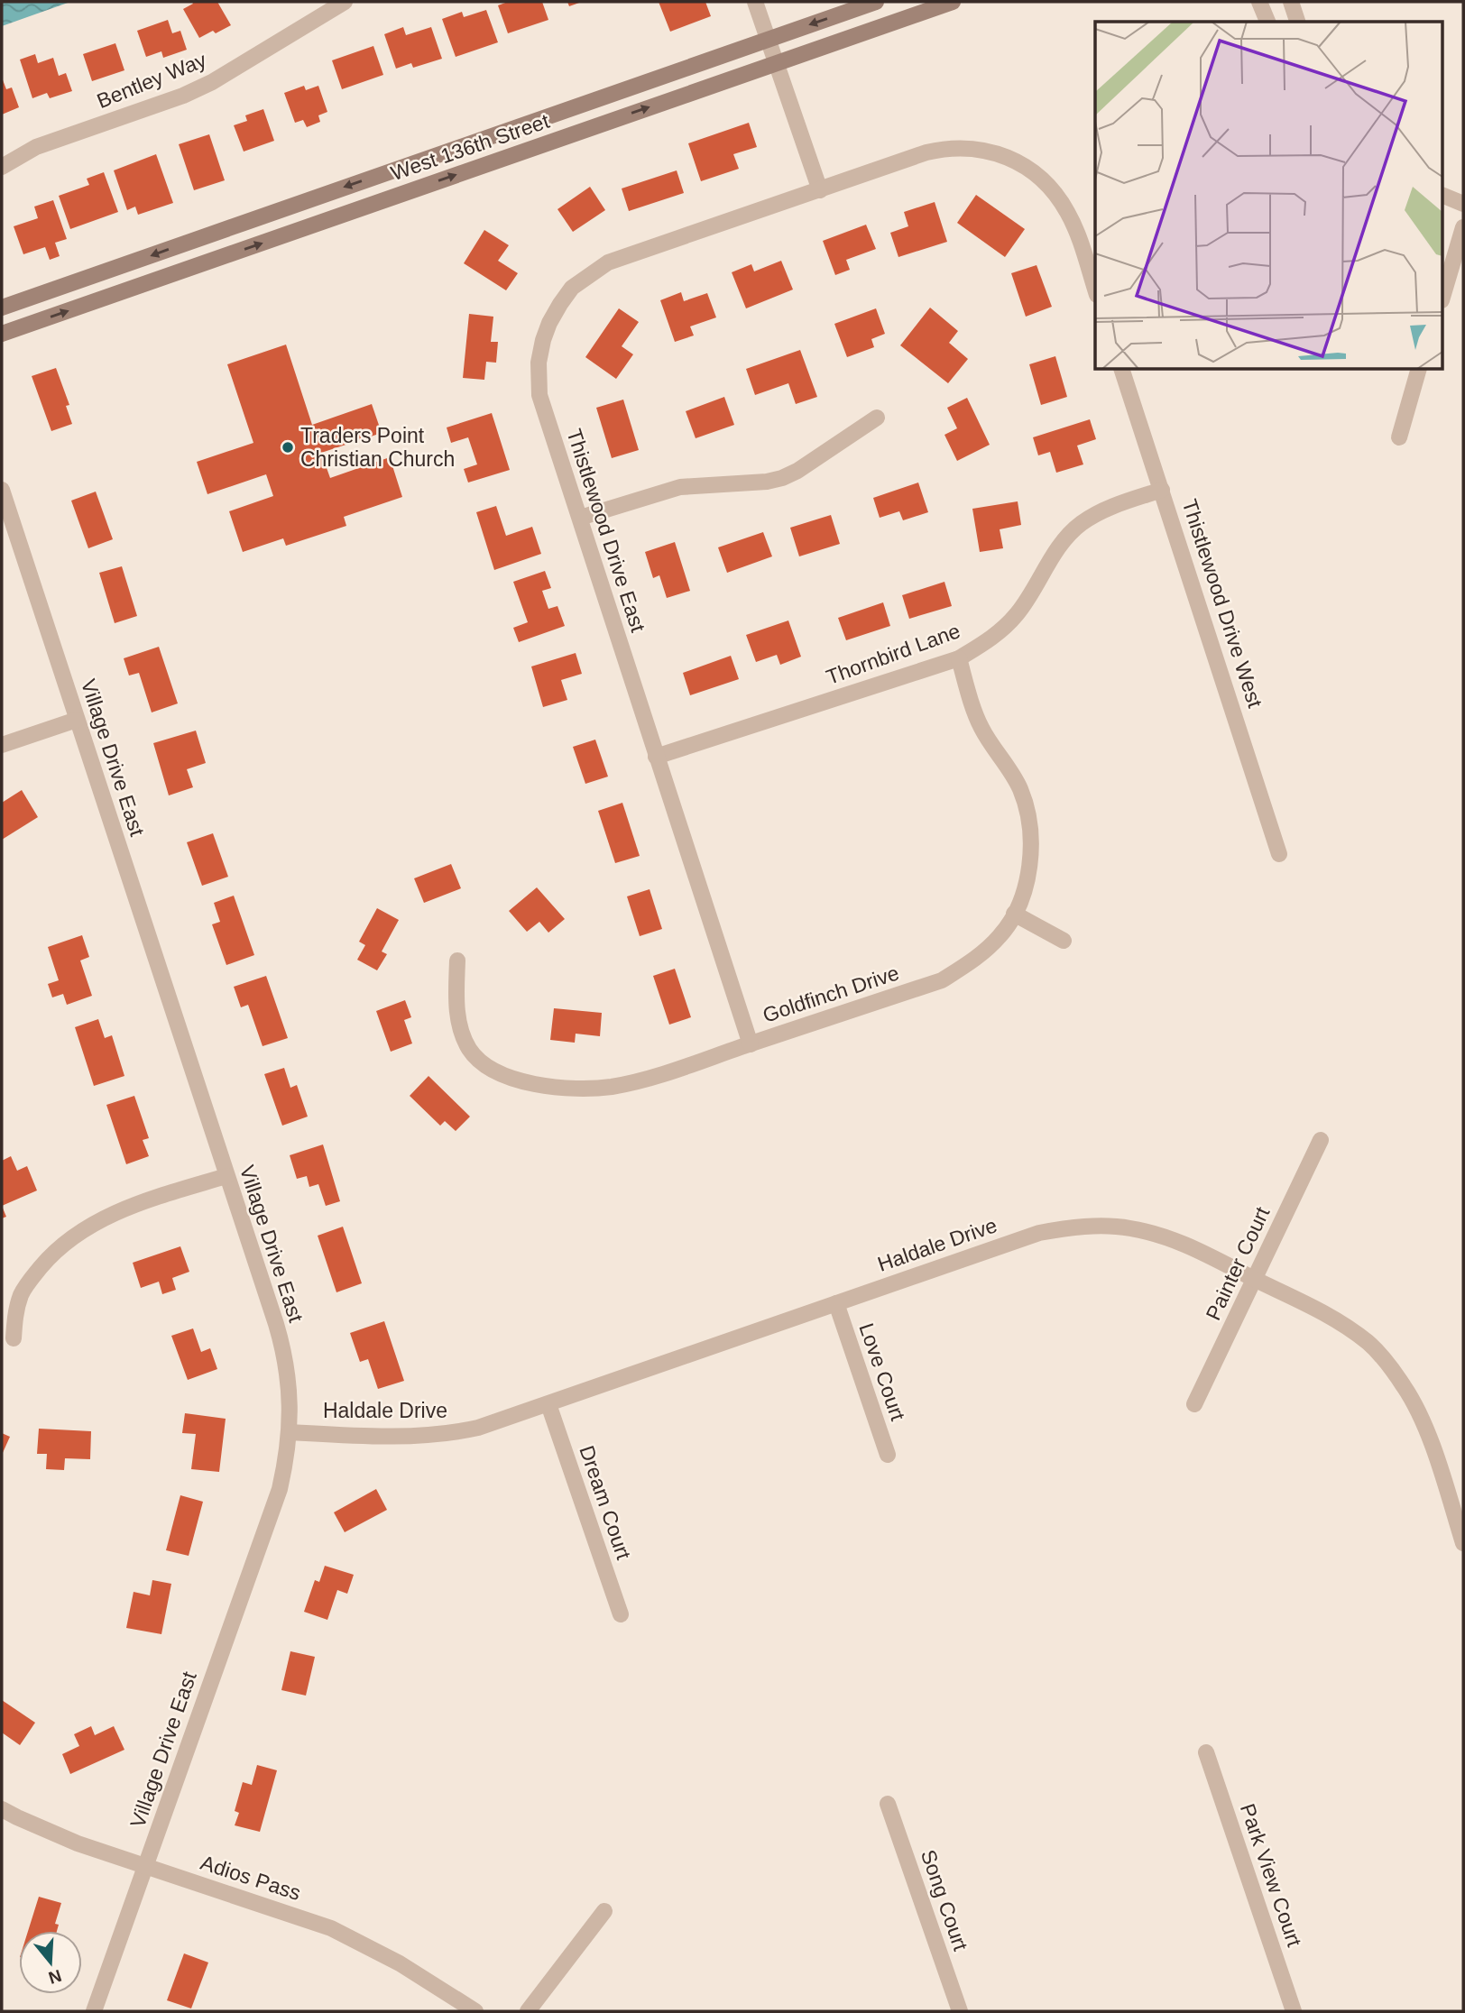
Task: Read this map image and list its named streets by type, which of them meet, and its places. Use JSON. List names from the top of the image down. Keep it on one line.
{"streets":{"street":["Bentley Way","West 136th Street","Thistlewood Drive East","Thistlewood Drive West","Thornbird Lane","Village Drive East","Goldfinch Drive","Haldale Drive","Painter Court","Love Court","Dream Court","Park View Court","Adios Pass","Song Court"]},"crossings":[["Thistlewood Drive East","Thornbird Lane"],["Thistlewood Drive East","Goldfinch Drive"],["Thistlewood Drive West","Thornbird Lane"],["Thornbird Lane","Goldfinch Drive"],["Village Drive East","Haldale Drive"],["Village Drive East","Adios Pass"],["Haldale Drive","Painter Court"],["Haldale Drive","Love Court"],["Haldale Drive","Dream Court"]],"places":["Traders Point Christian Church"],"north":"bottom"}
